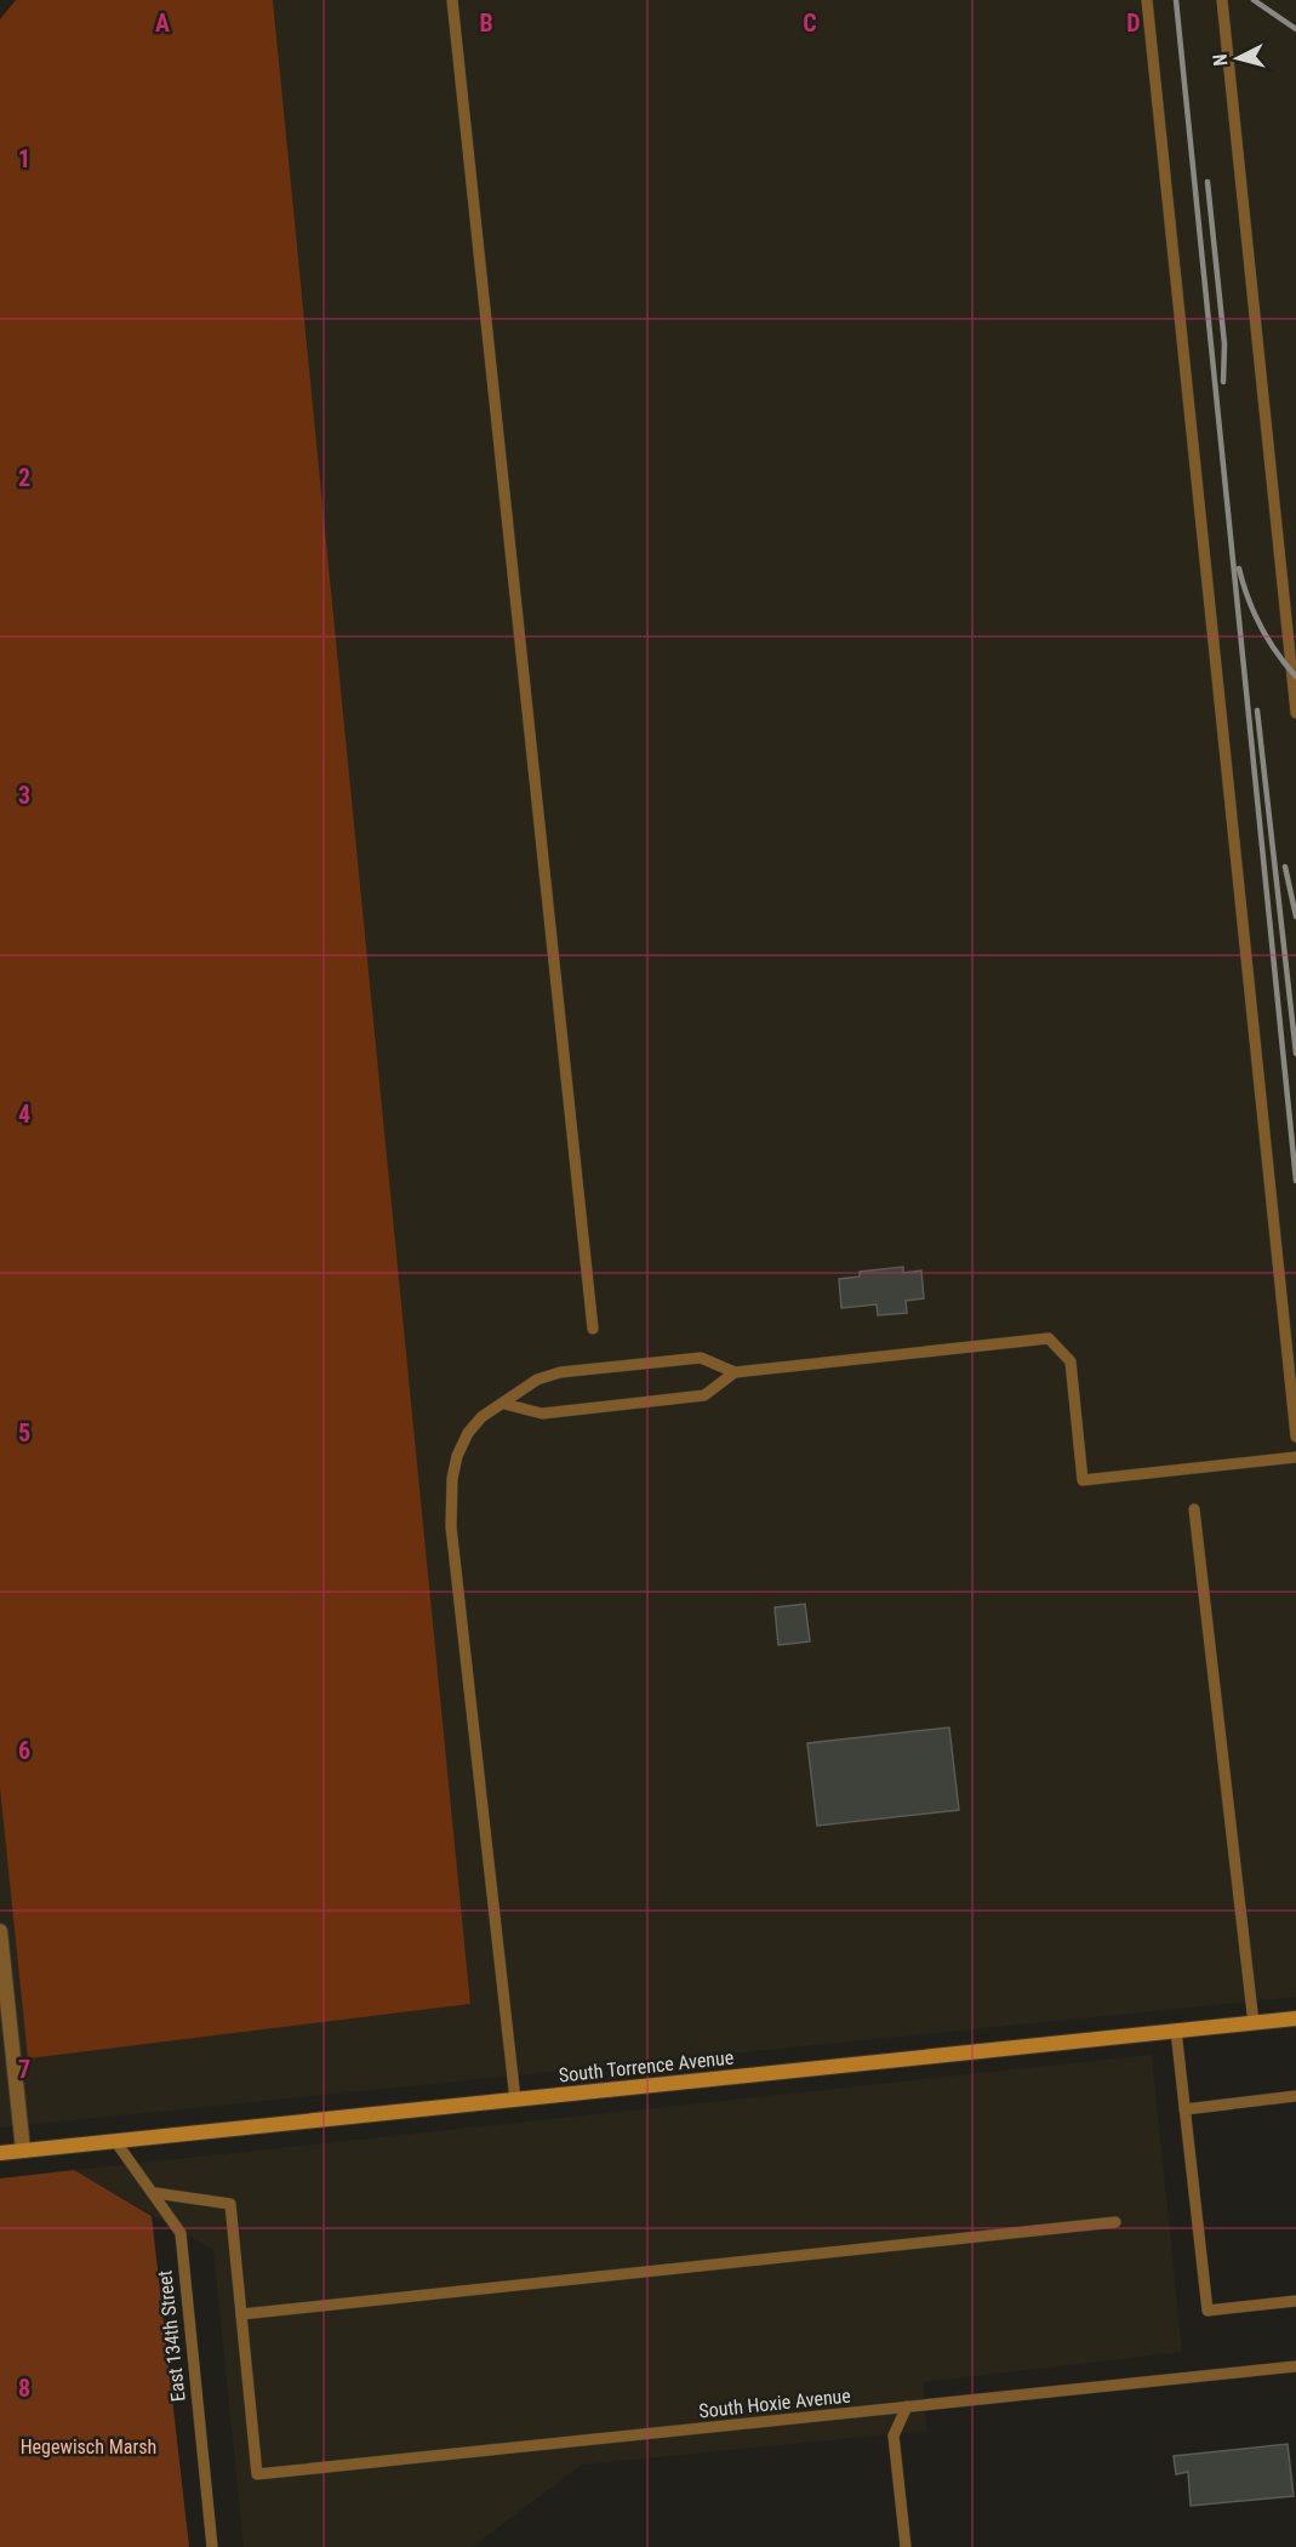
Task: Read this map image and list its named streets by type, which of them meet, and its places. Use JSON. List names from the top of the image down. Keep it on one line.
{"streets":{"main road":["South Torrence Avenue"],"lane":["East 134th Street","South Hoxie Avenue"]},"crossings":[["South Torrence Avenue","East 134th Street"]],"parks":["Hegewisch Marsh"],"north":"left","grid":{"columns":["A","B","C","D"],"rows":["1","2","3","4","5","6","7","8"]}}
